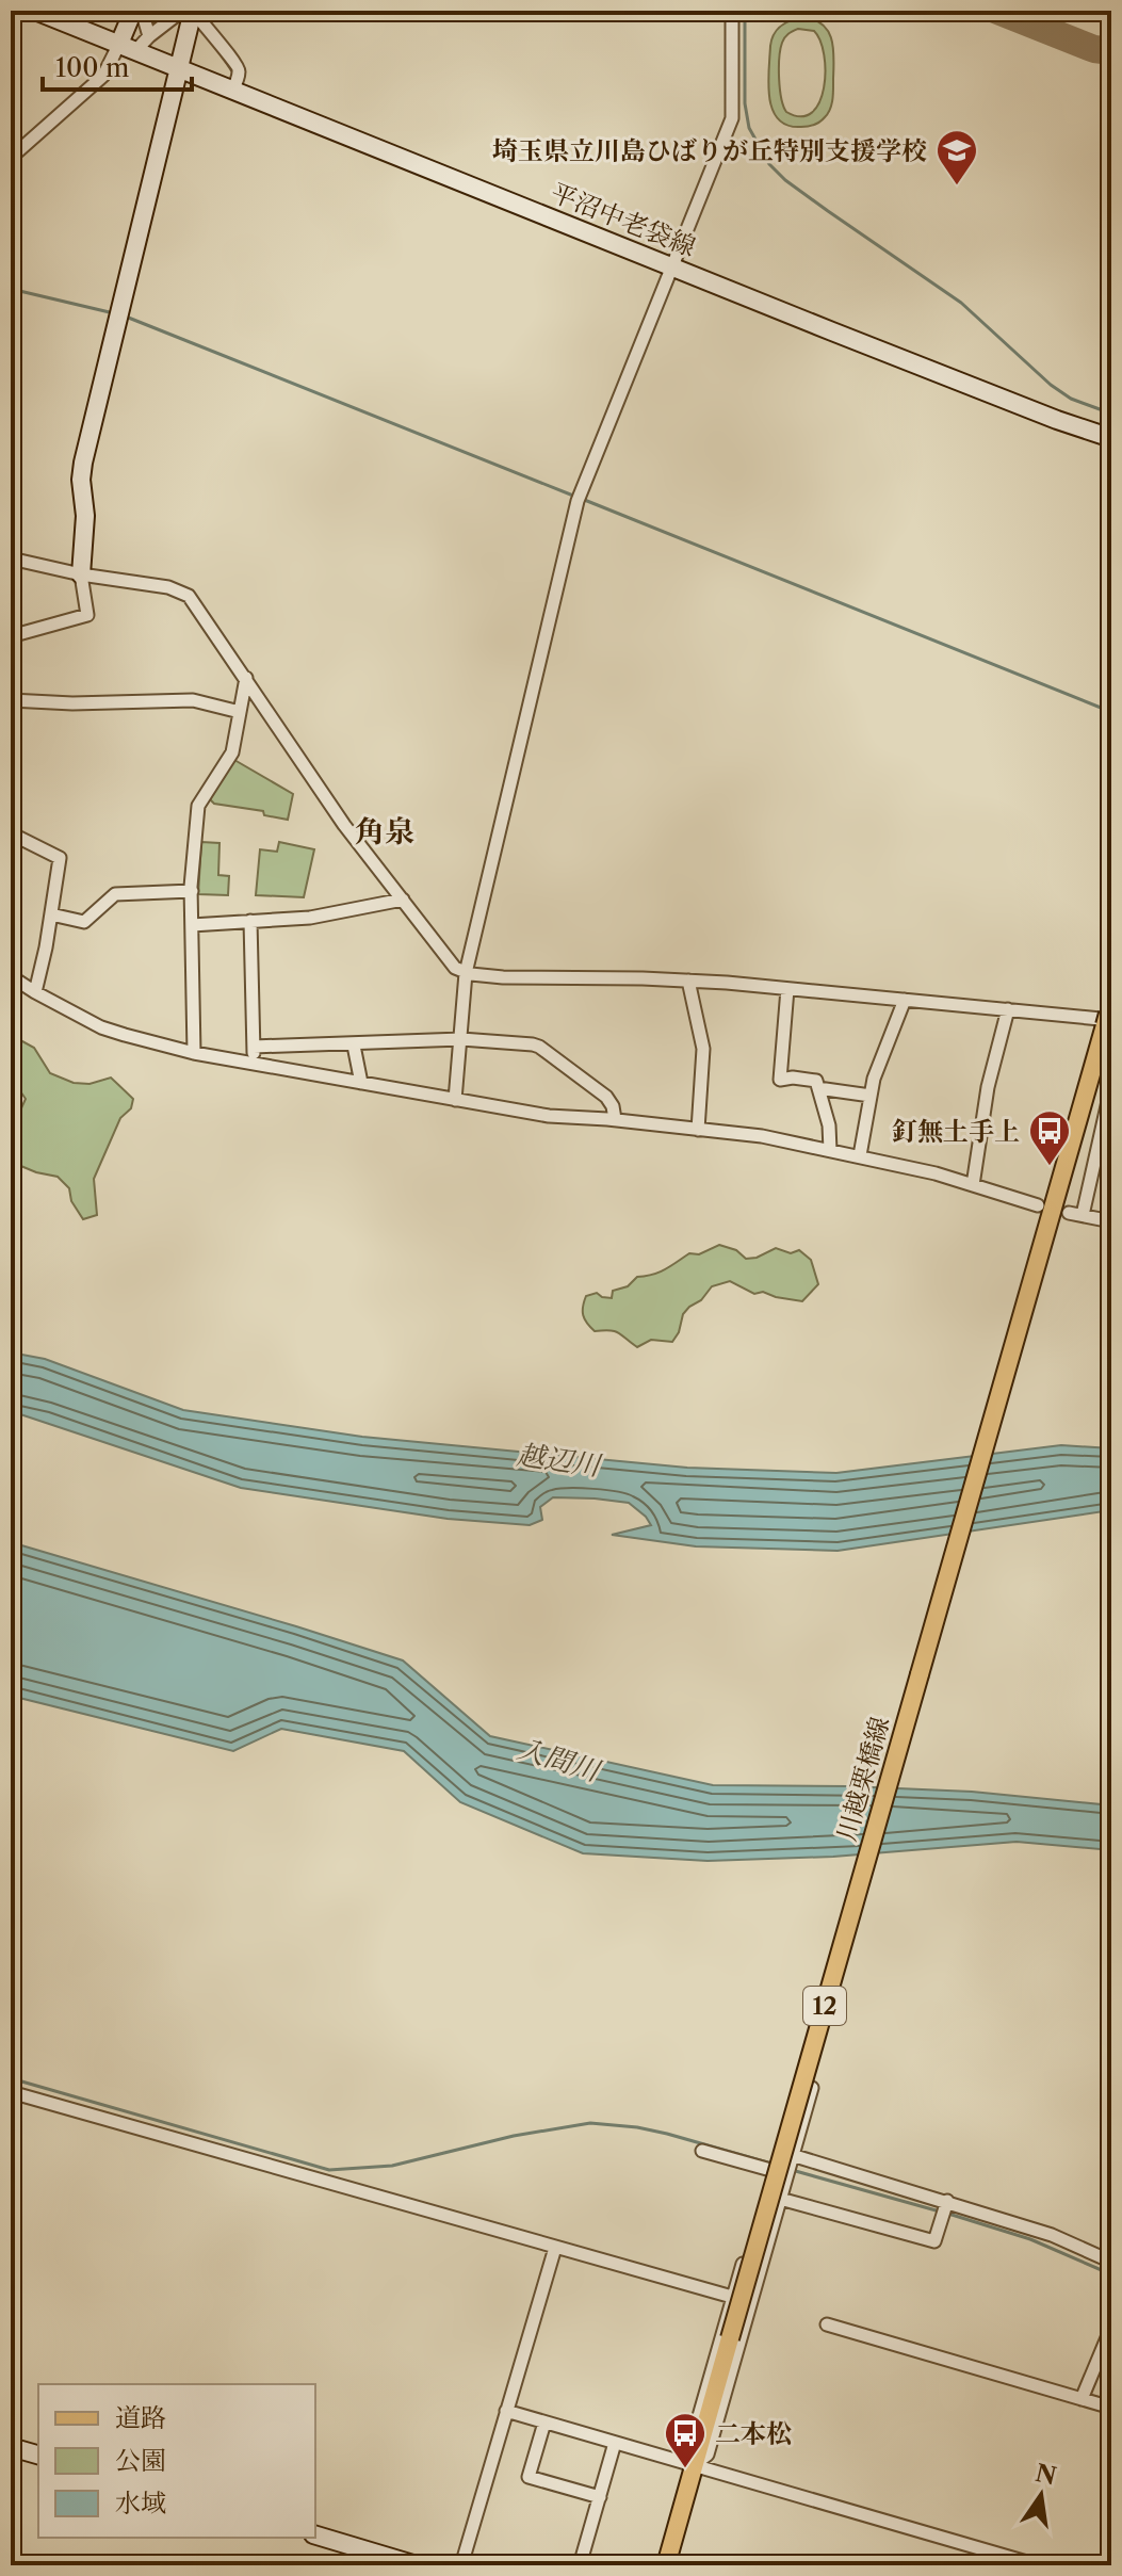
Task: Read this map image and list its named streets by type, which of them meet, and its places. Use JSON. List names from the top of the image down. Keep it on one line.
{"streets":{"main road":["平沼中老袋線","川越栗橋線","12"]},"districts":["角泉"],"water":["越辺川","入間川"],"places":{"school or university":["埼玉県立川島ひばりが丘特別支援学校"],"bus stop":["釘無土手上","二本松"]},"legend":["道路","公園","水域"],"scale_bar":"100 m","north":"top"}
